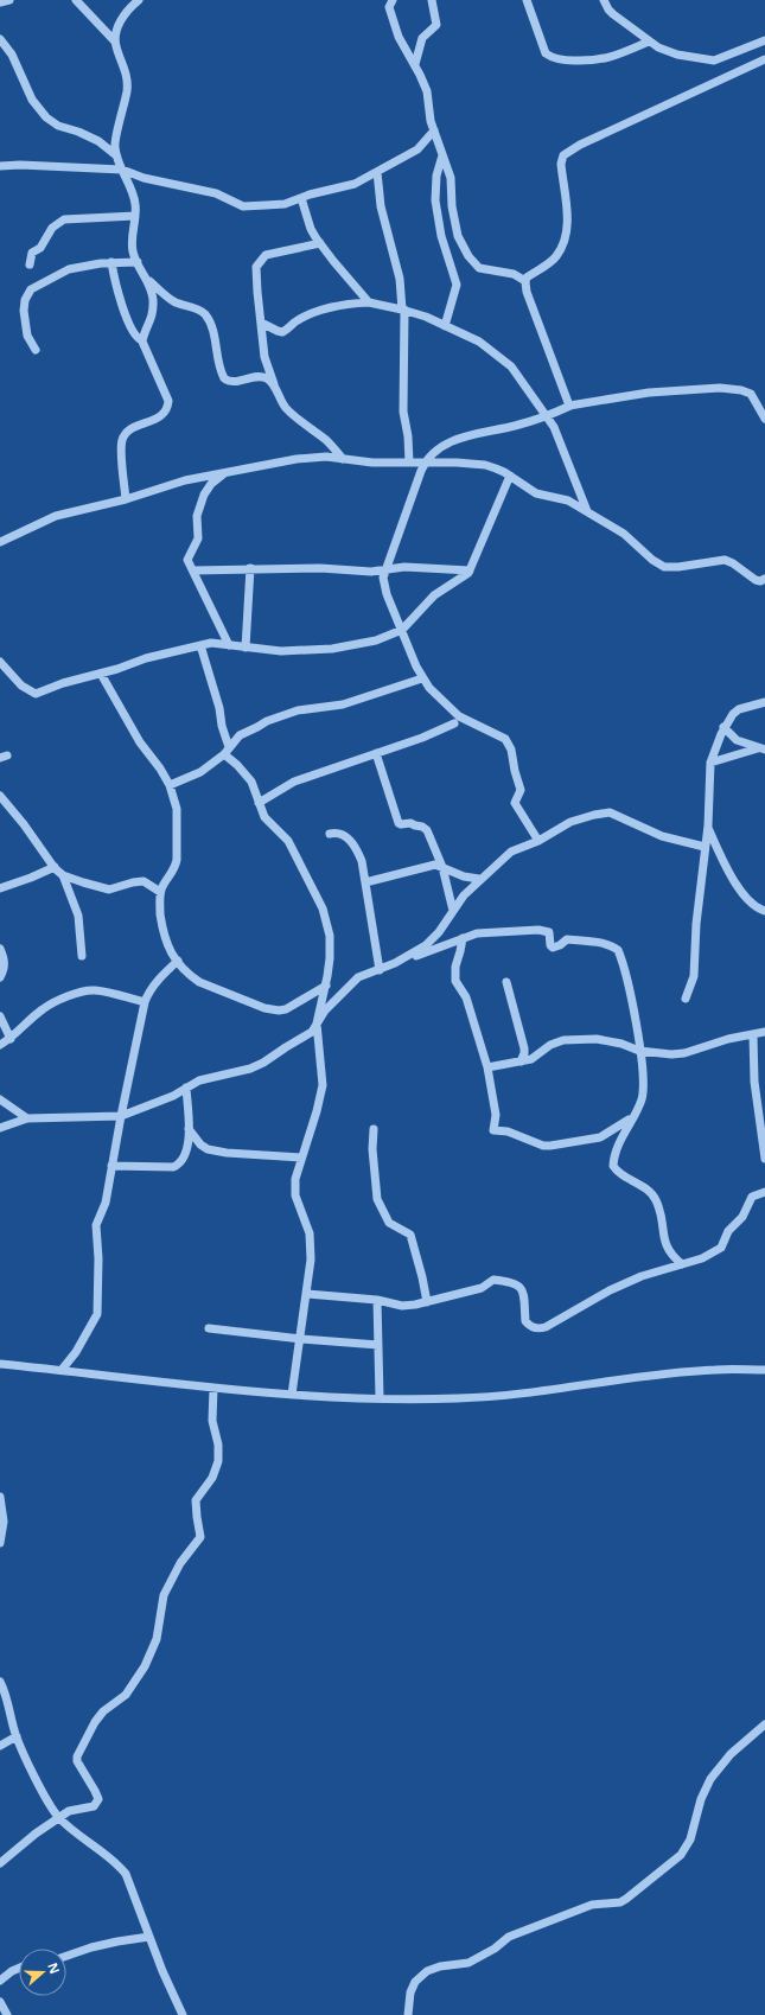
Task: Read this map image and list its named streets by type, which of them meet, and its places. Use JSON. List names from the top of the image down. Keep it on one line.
{"north":"right"}
